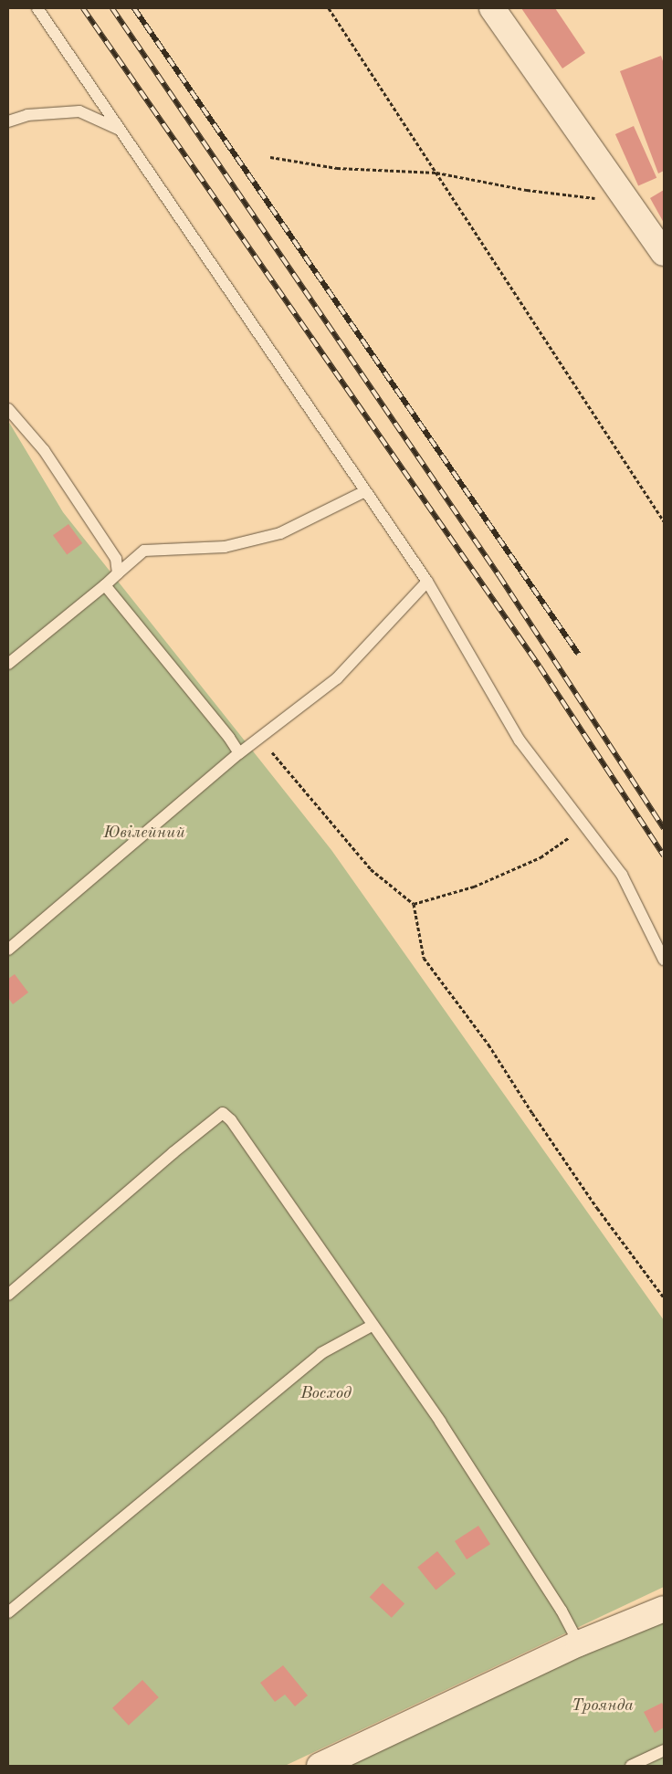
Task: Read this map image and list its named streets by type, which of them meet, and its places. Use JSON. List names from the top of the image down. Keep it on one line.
{"parks":["Ювілейний","Восход","Троянда"]}
